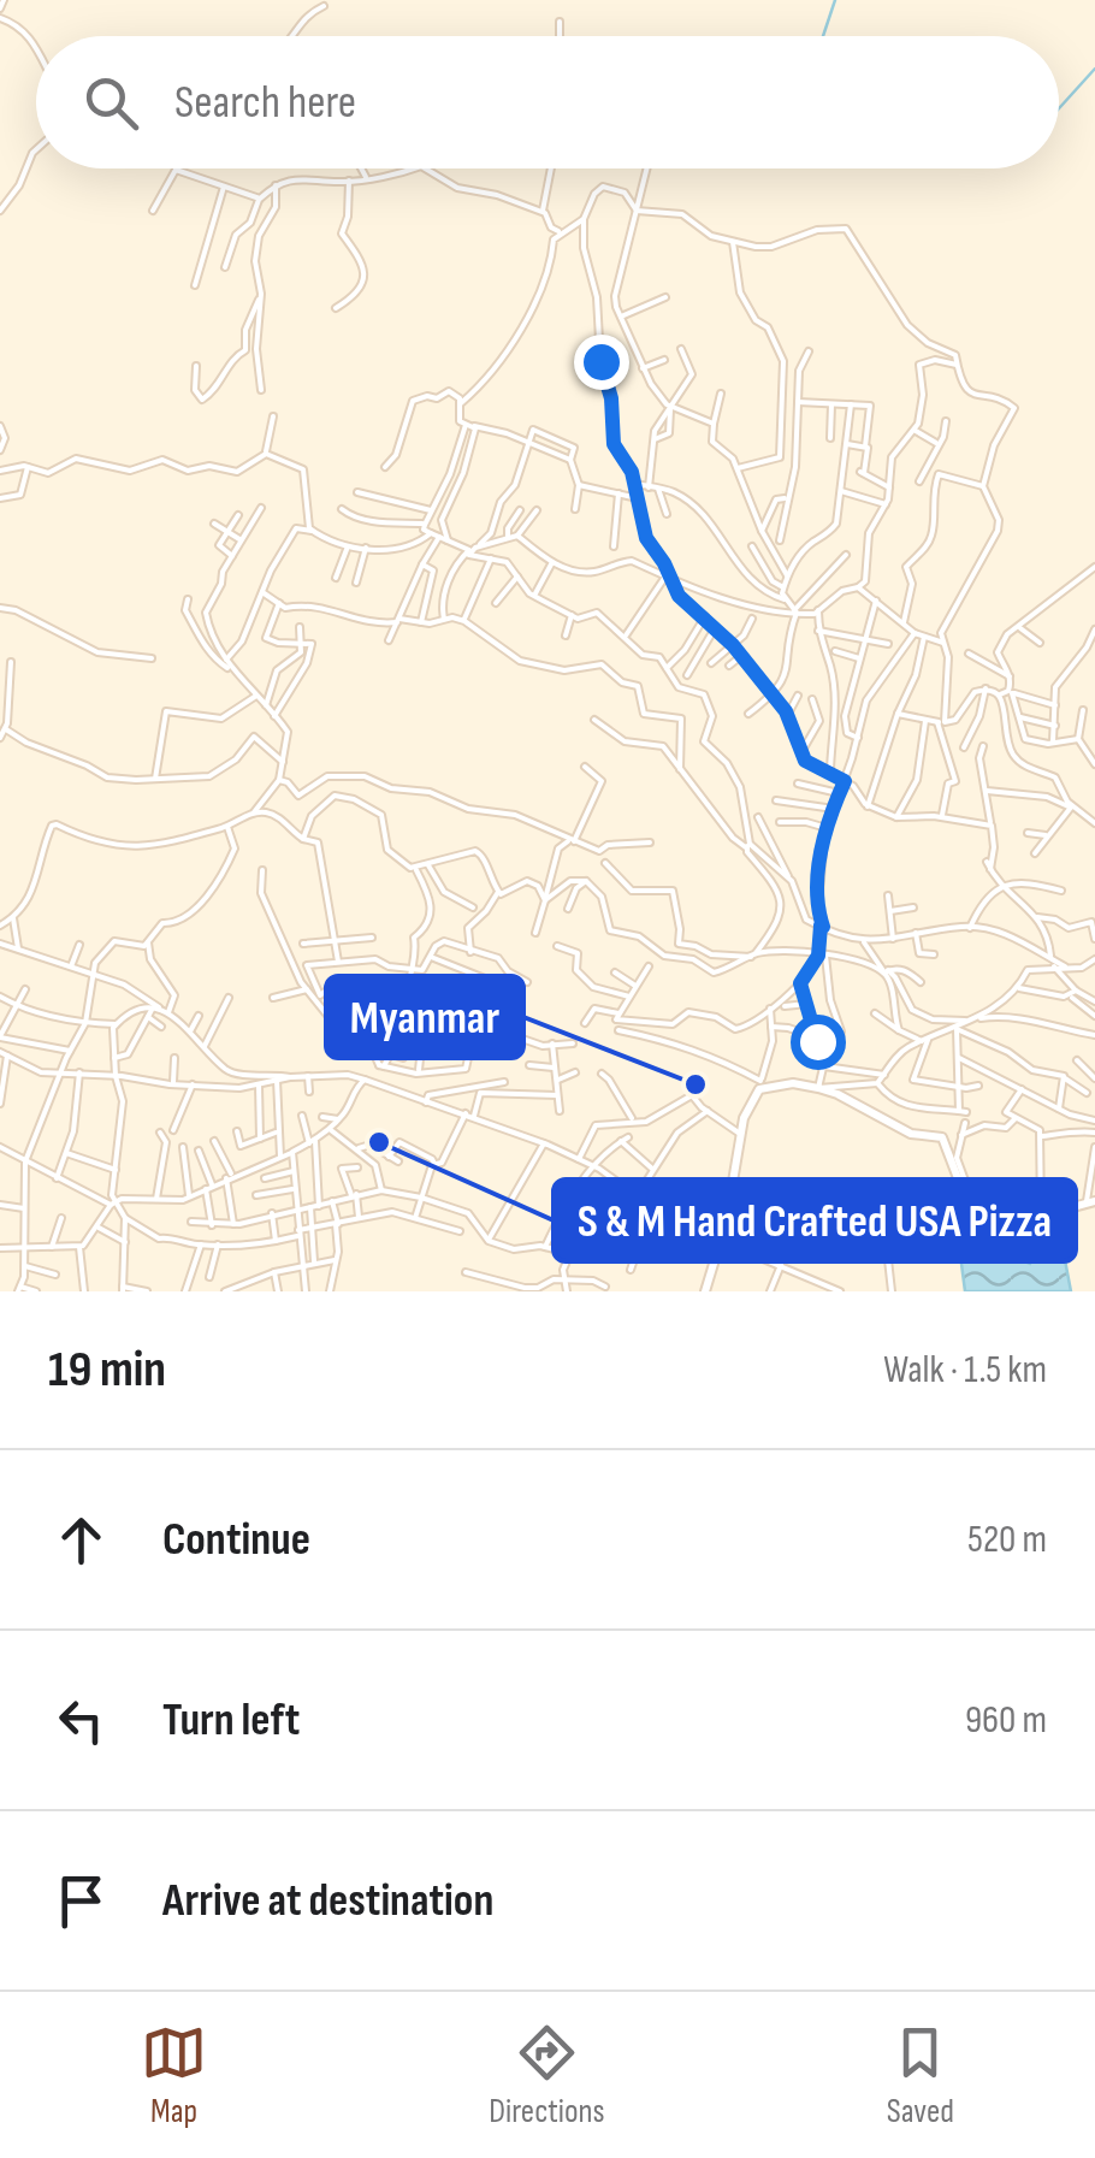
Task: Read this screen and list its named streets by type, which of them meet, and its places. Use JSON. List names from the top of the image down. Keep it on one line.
{"places":["Myanmar","S & M Hand Crafted USA Pizza"],"page":{"search":"Search here","heading":["19 min","Walk · 1.5 km"],"list":[["Continue","520 m"],["Turn left","960 m"],"Arrive at destination"],"nav":["Map","Directions","Saved"]}}
